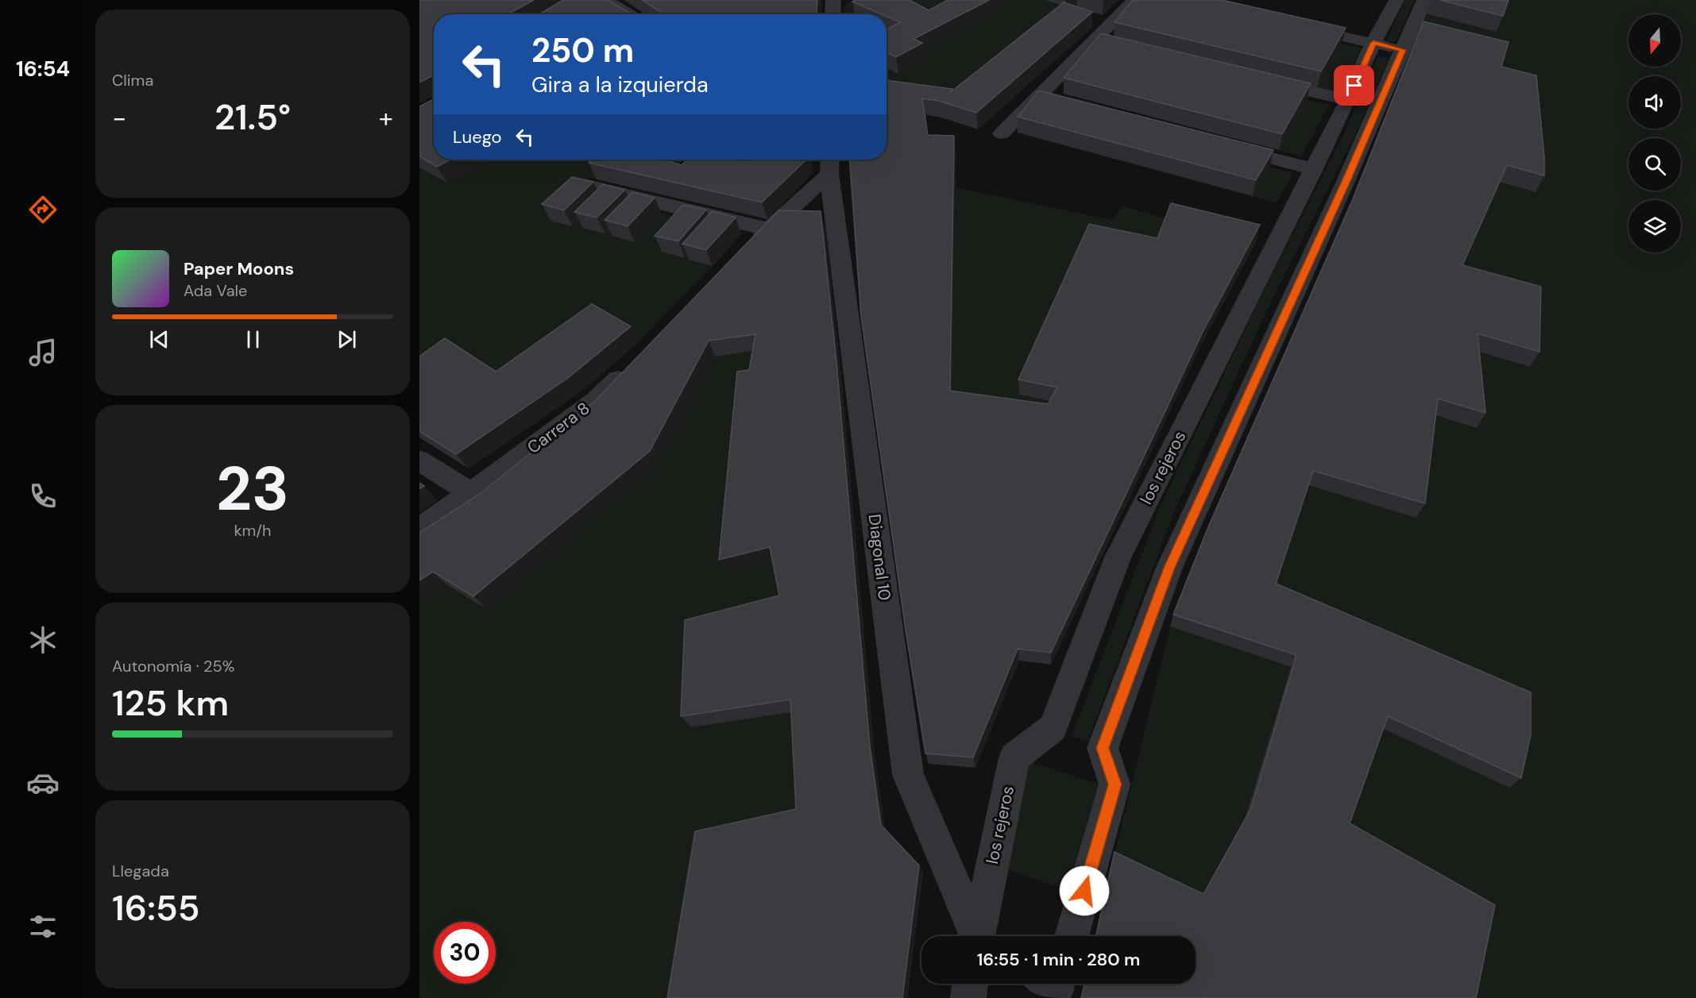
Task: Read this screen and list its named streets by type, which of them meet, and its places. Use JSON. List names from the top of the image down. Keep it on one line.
{"streets":{"street":["Carrera 8","los rejeros","Diagonal 10"]},"north":"bottom","page":{"tabs":"16:54","tile":["Clima",["23","km/h"],["Autonomía · 25%","125 km"],["Llegada","16:55"]],"turn":["250 m","Gira a la izquierda"],"heat":["−","21.5°","+"],"then":"Luego","song":["Paper Moons","Ada Vale"],"limit":"30","trip":"16:55 · 1 min · 280 m"}}
